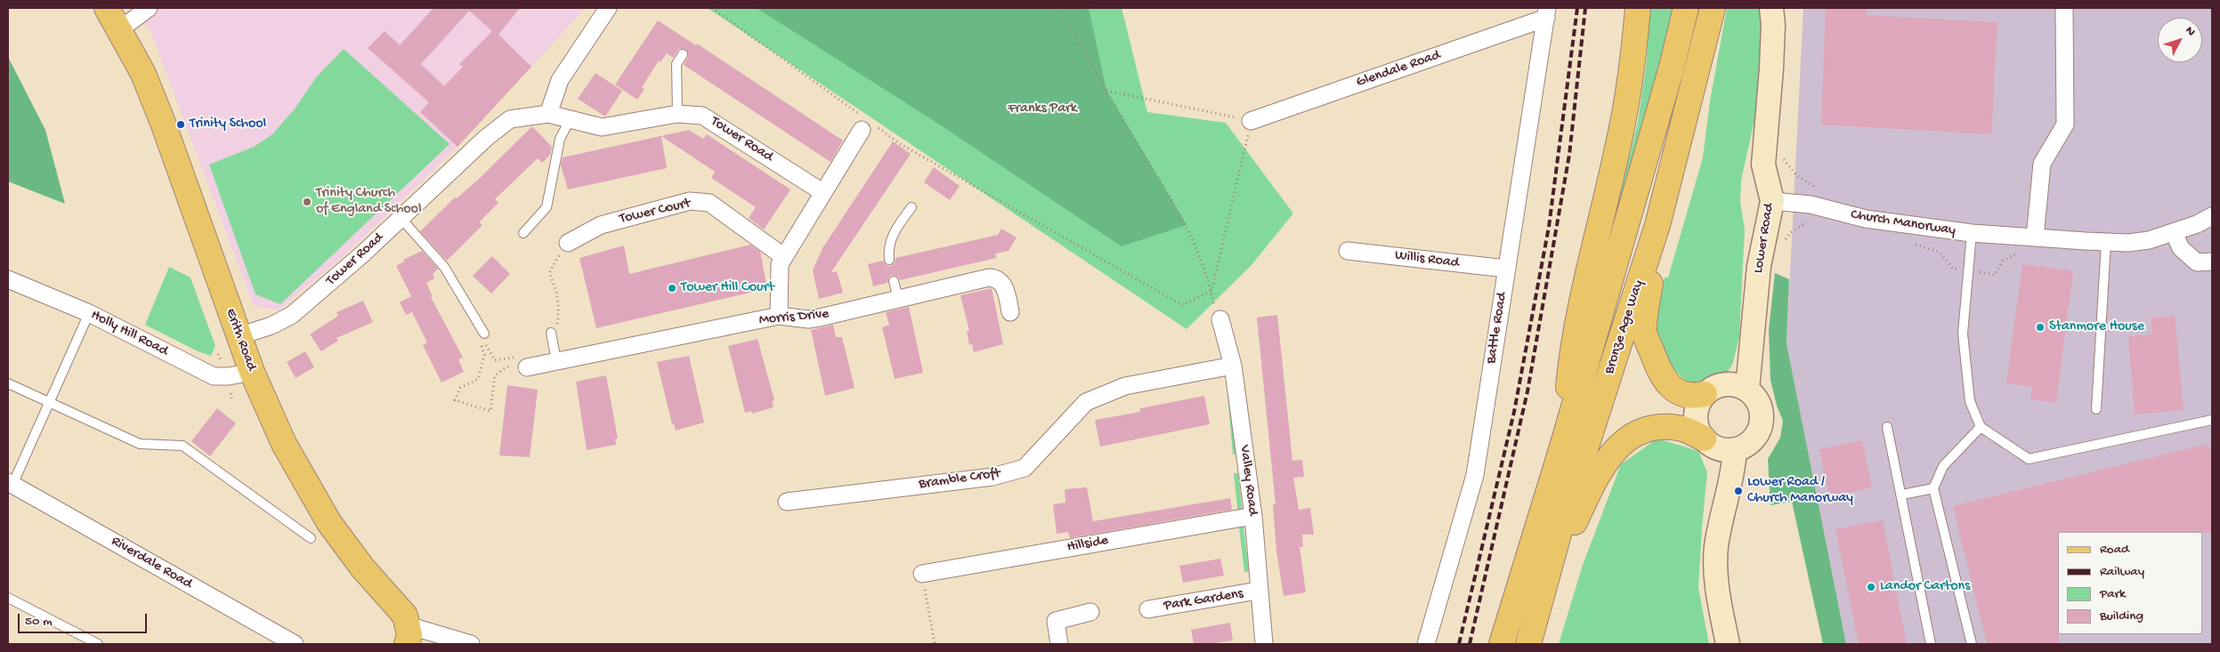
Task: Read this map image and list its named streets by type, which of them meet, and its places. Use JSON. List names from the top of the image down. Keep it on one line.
{"streets":{"main road":["Lower Road","Bronze Age Way","Erith Road"],"street":["Glendale Road","Tower Road","Tower Court","Church Manorway","Willis Road","Morris Drive","Battle Road","Holly Hill Road","Bramble Croft","Valley Road","Hillside","Riverdale Road","Park Gardens"]},"crossings":[["Glendale Road","Battle Road"],["Tower Road","Erith Road"],["Church Manorway","Lower Road"],["Willis Road","Battle Road"],["Holly Hill Road","Erith Road"],["Bramble Croft","Valley Road"],["Valley Road","Hillside"],["Valley Road","Park Gardens"]],"parks":["Franks Park"],"places":["Trinity School","Trinity Church of England School","Tower Hill Court","Stanmore House","Lower Road / Church Manorway","Landor Cartons"],"legend":["Road","Railway","Park","Building"],"scale_bar":"50 m","north":"top right"}
